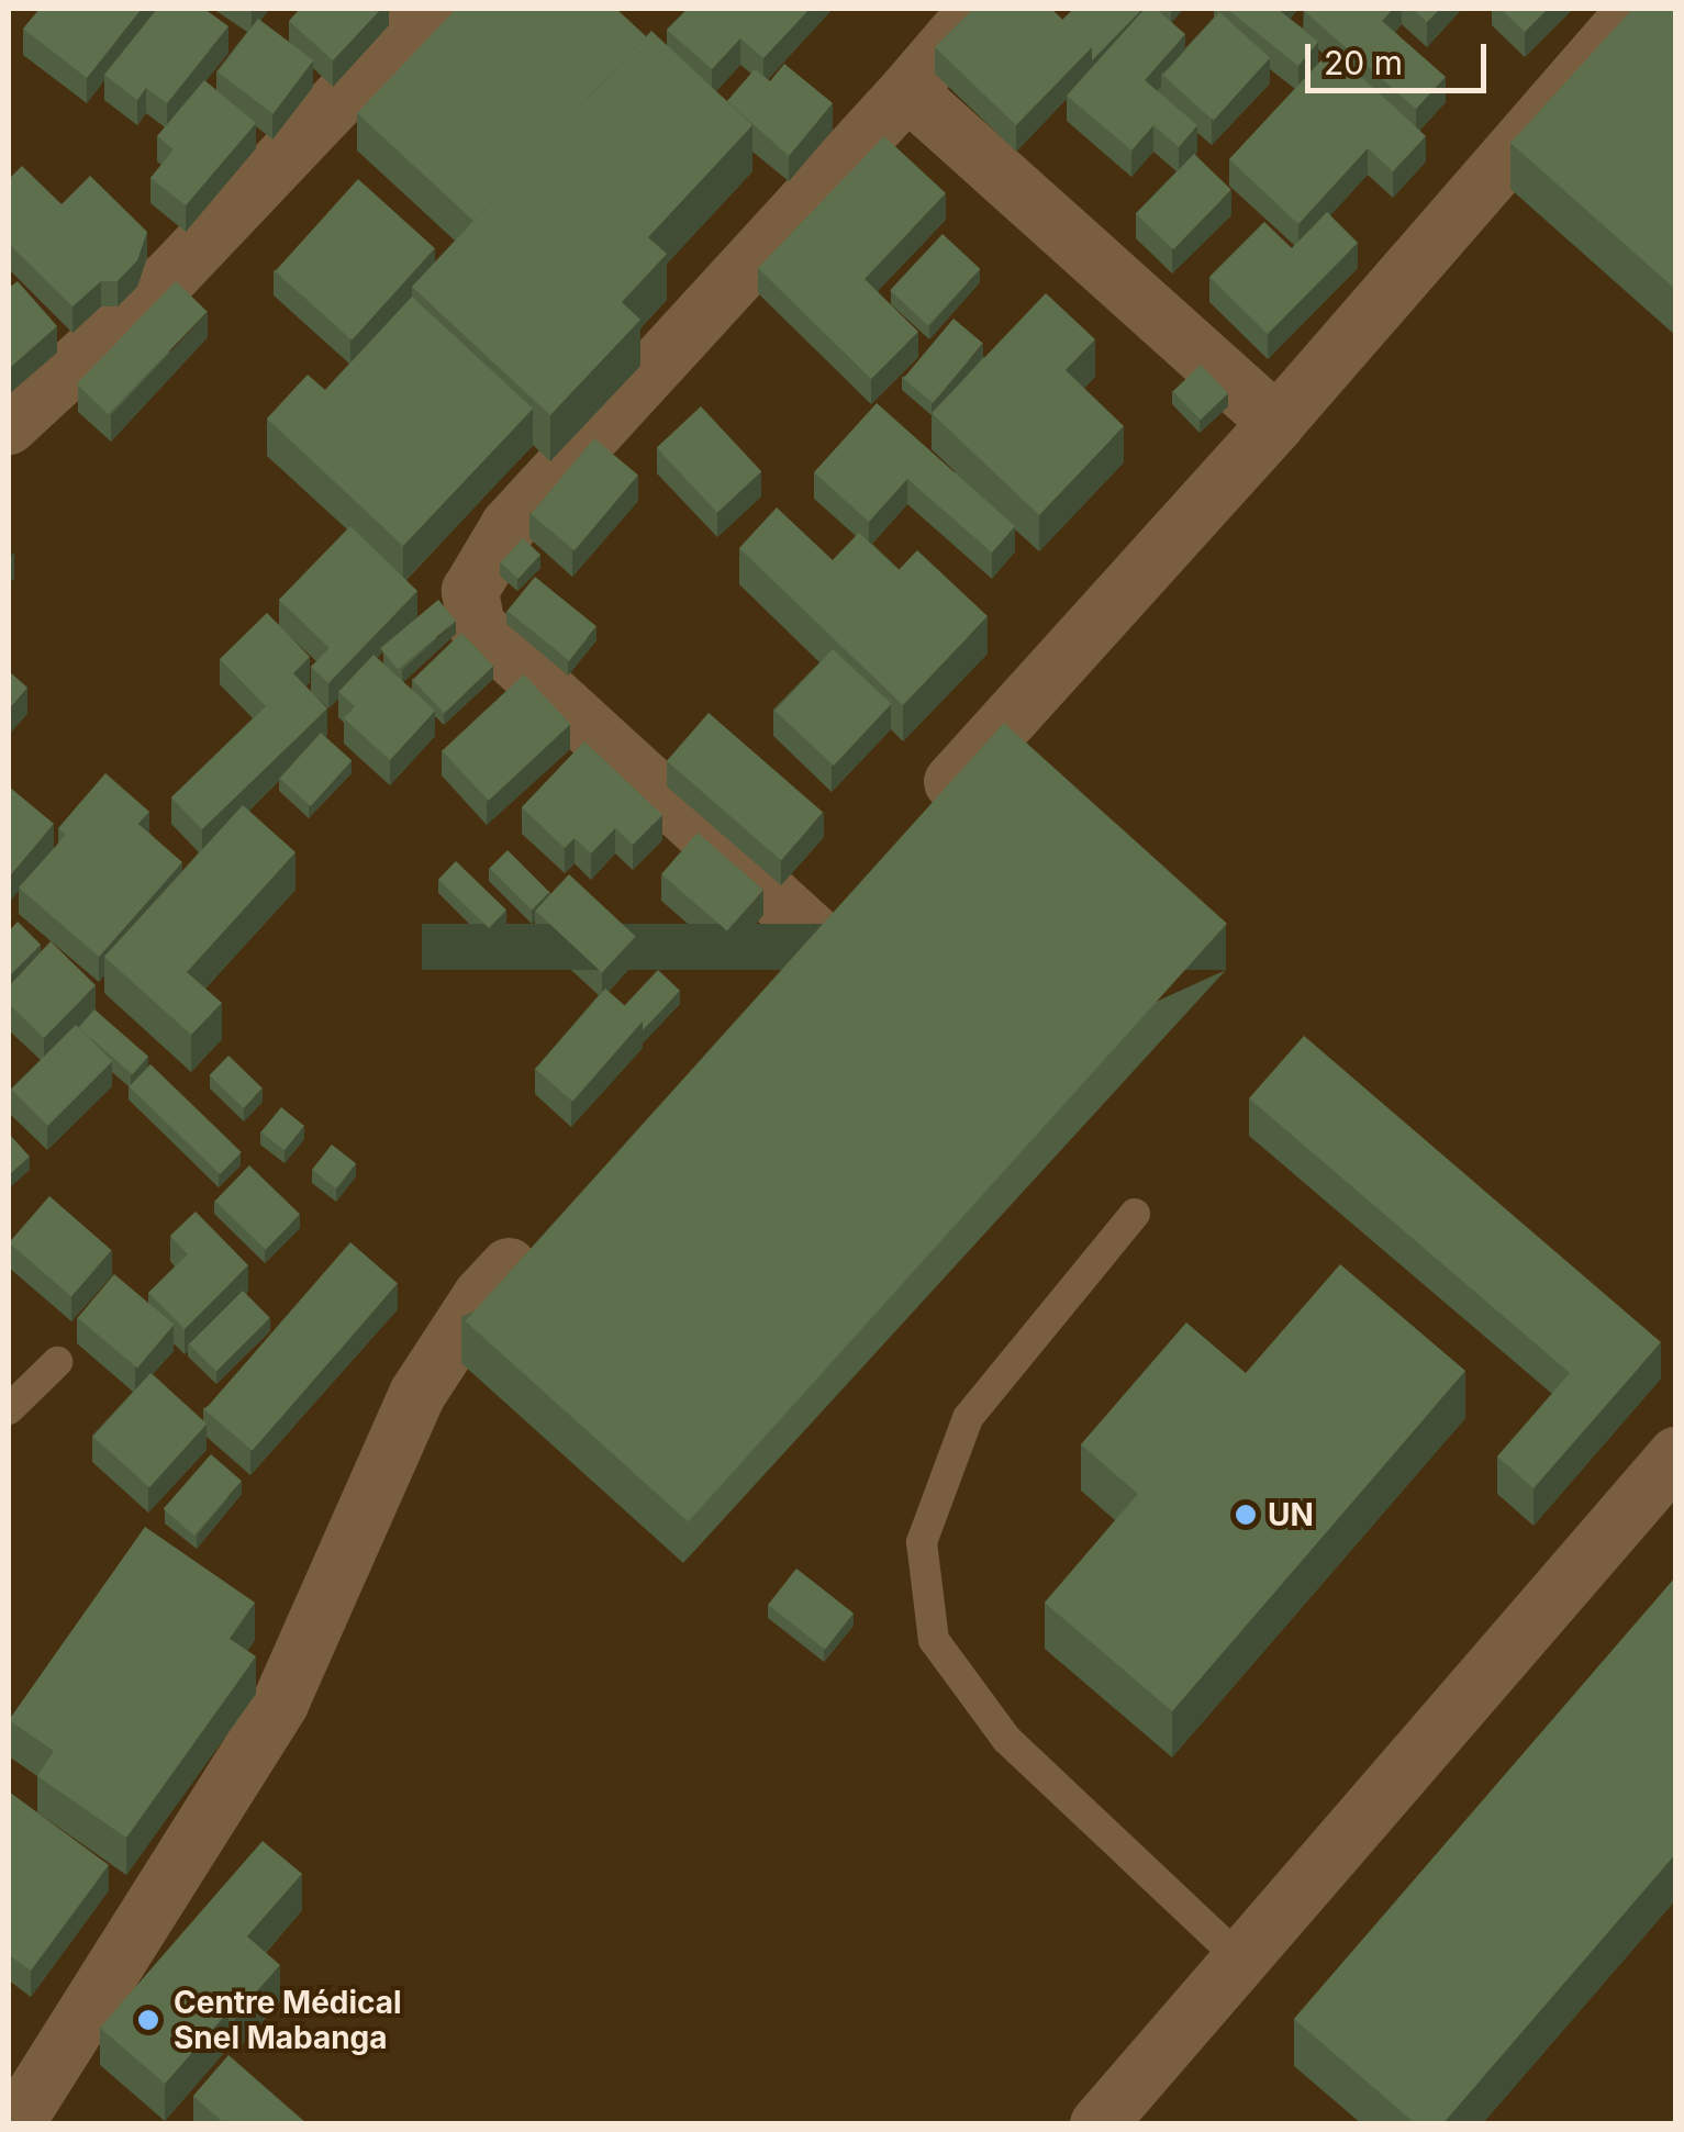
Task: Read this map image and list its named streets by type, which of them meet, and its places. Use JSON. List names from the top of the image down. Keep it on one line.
{"places":["UN","Centre Médical Snel Mabanga"],"scale_bar":"20 m"}
